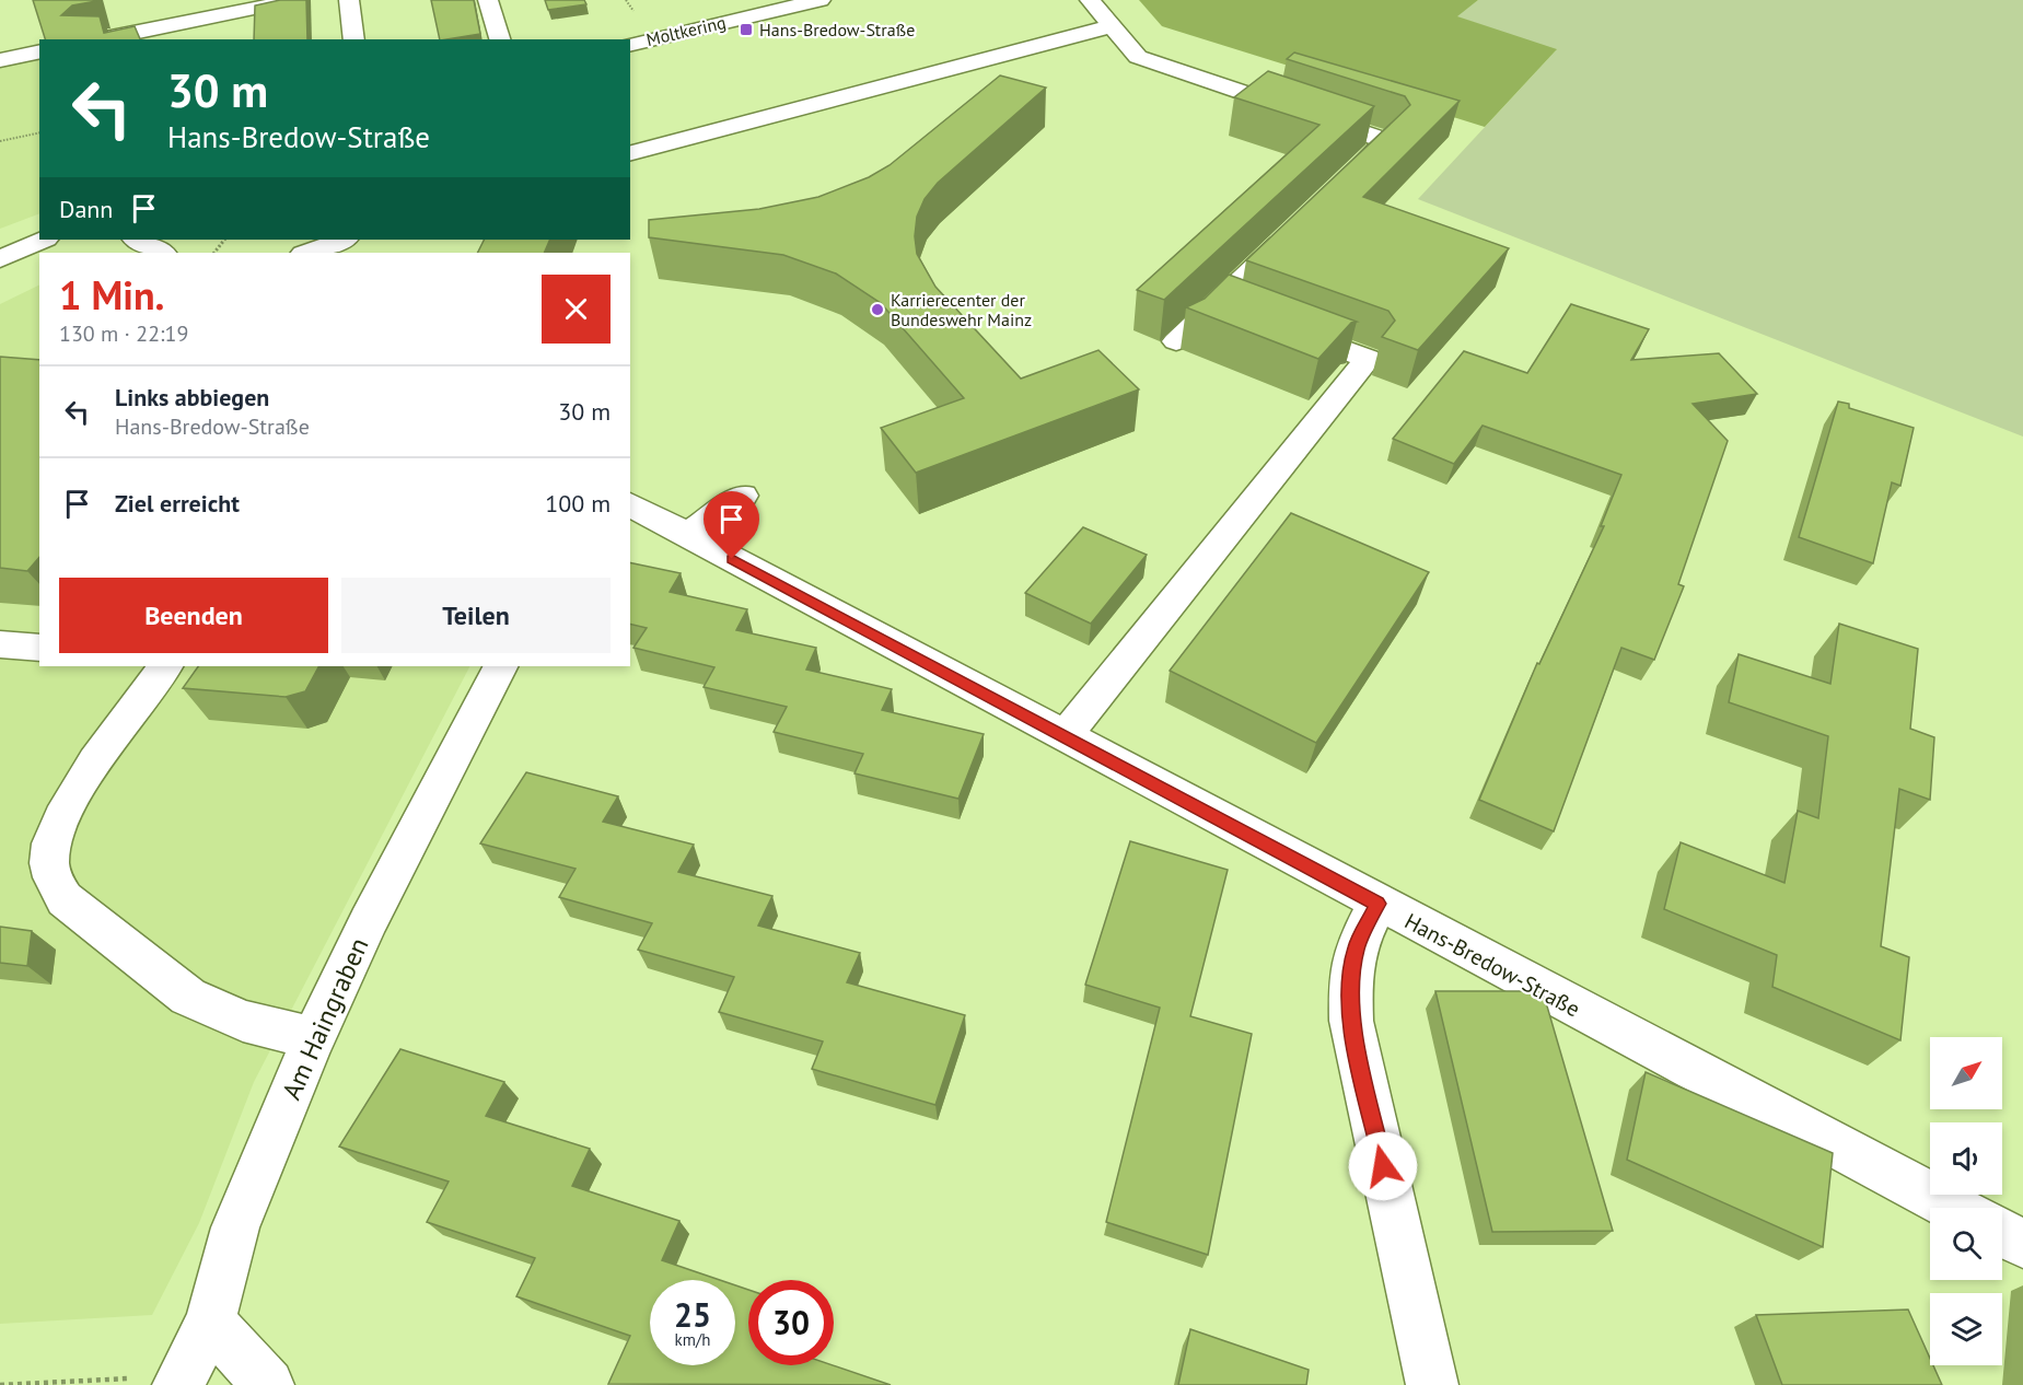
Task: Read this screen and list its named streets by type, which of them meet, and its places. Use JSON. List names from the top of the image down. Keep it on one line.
{"streets":{"street":["Moltkering","Hans-Bredow-Straße","Am Haingraben"]},"places":{"transit":["Hans-Bredow-Straße"],"other":["Karrierecenter der Bundeswehr Mainz"]},"north":"top right","page":{"turn":["30 m","Hans-Bredow-Straße"],"then":"Dann","heading":["1 Min.","130 m · 22:19"],"list":[{"name":"Links abbiegen","note":"Hans-Bredow-Straße","value":"30 m"},{"name":"Ziel erreicht","value":"100 m"}],"buttons":["Beenden","Teilen"],"speed":"25 km/h","limit":"30"}}
